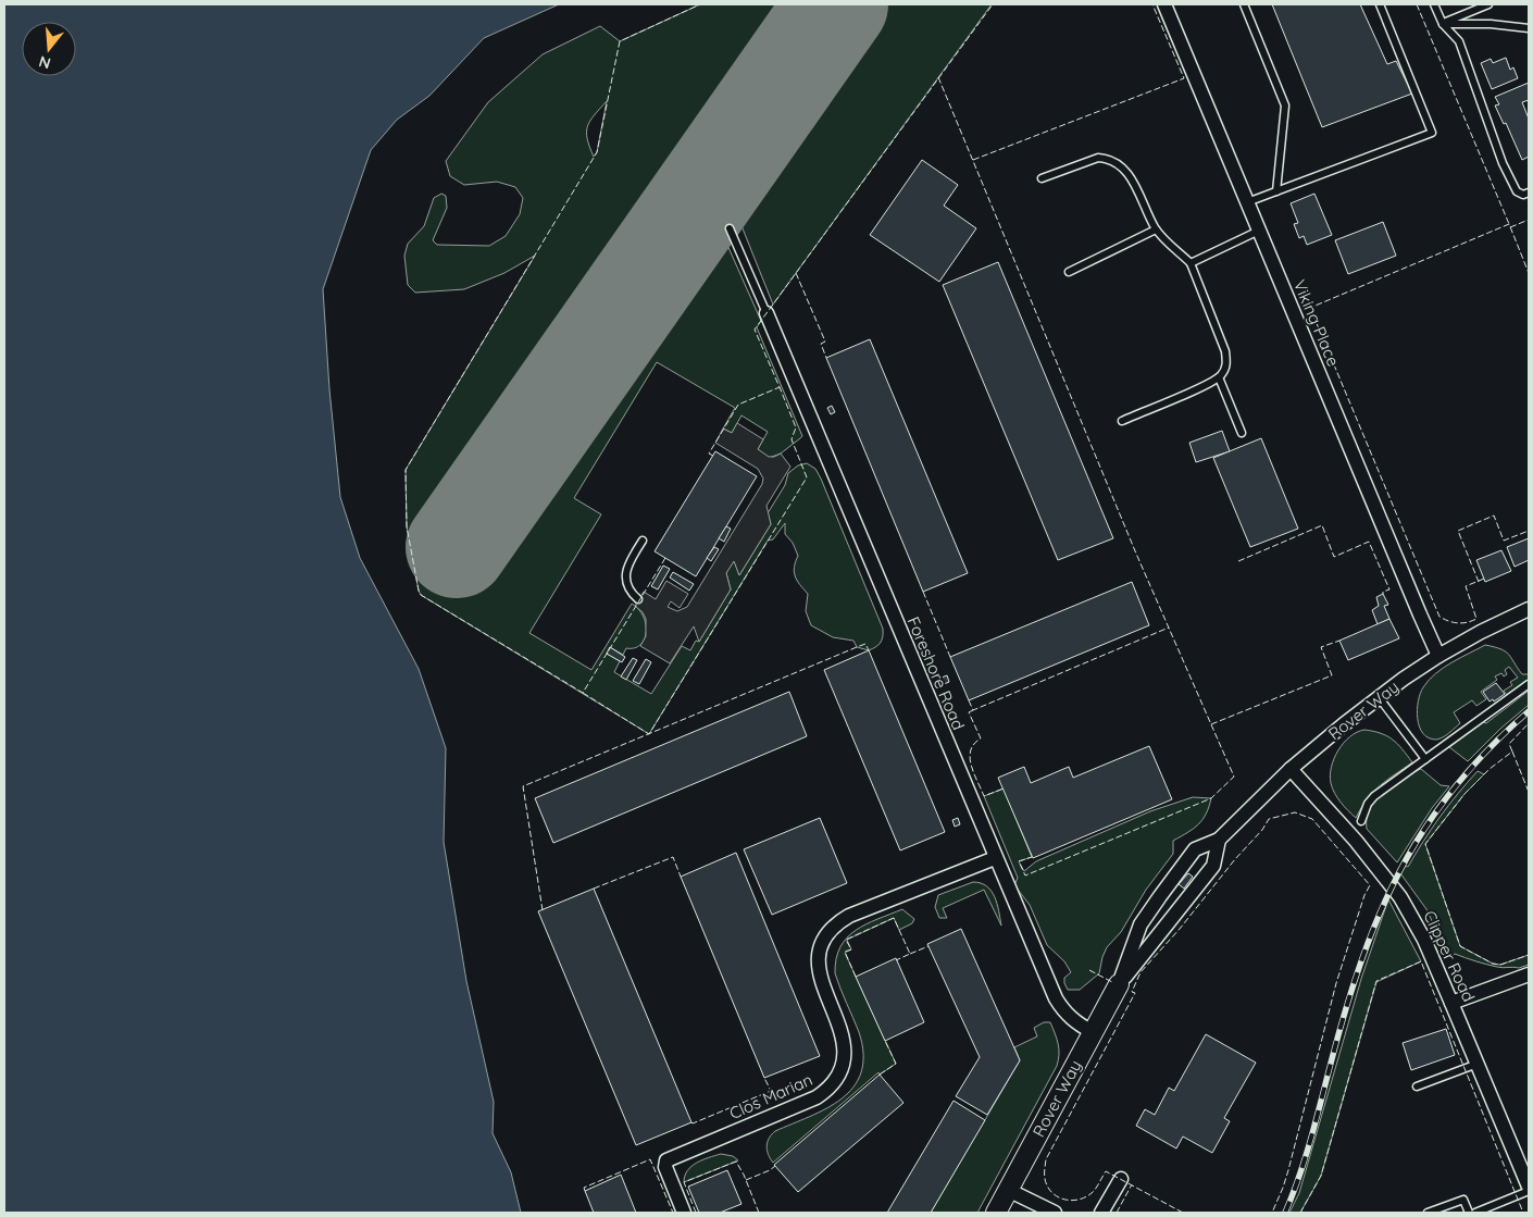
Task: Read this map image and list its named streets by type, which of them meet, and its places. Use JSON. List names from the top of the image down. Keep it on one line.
{"streets":{"street":["Viking Place","Foreshore Road","Rover Way","Clipper Road","Clos Marian"]},"crossings":[["Viking Place","Rover Way"],["Foreshore Road","Rover Way"],["Foreshore Road","Clos Marian"],["Rover Way","Clipper Road"]],"north":"bottom"}
